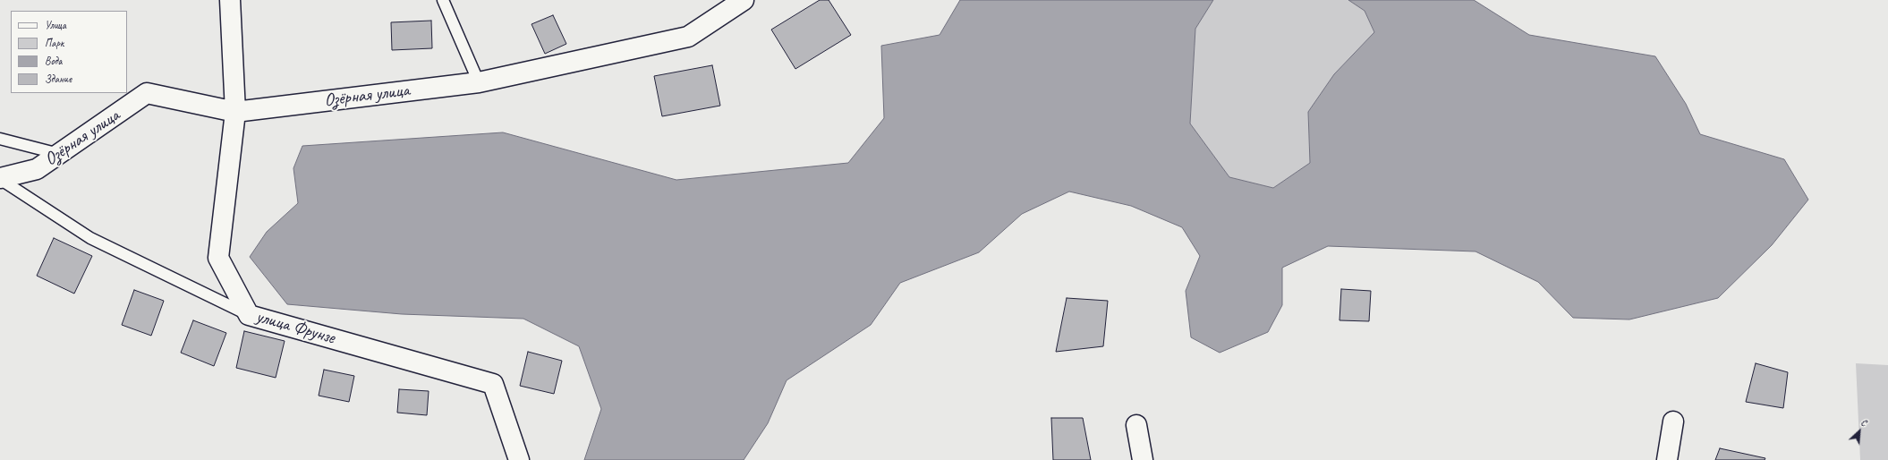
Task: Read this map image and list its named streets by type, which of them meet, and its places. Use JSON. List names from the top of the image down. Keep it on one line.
{"streets":{"street":["Озёрная улица","улица Фрунзе"]},"crossings":[["Озёрная улица","улица Фрунзе"]],"legend":["Улица","Парк","Вода","Здание"],"north":"top right"}
